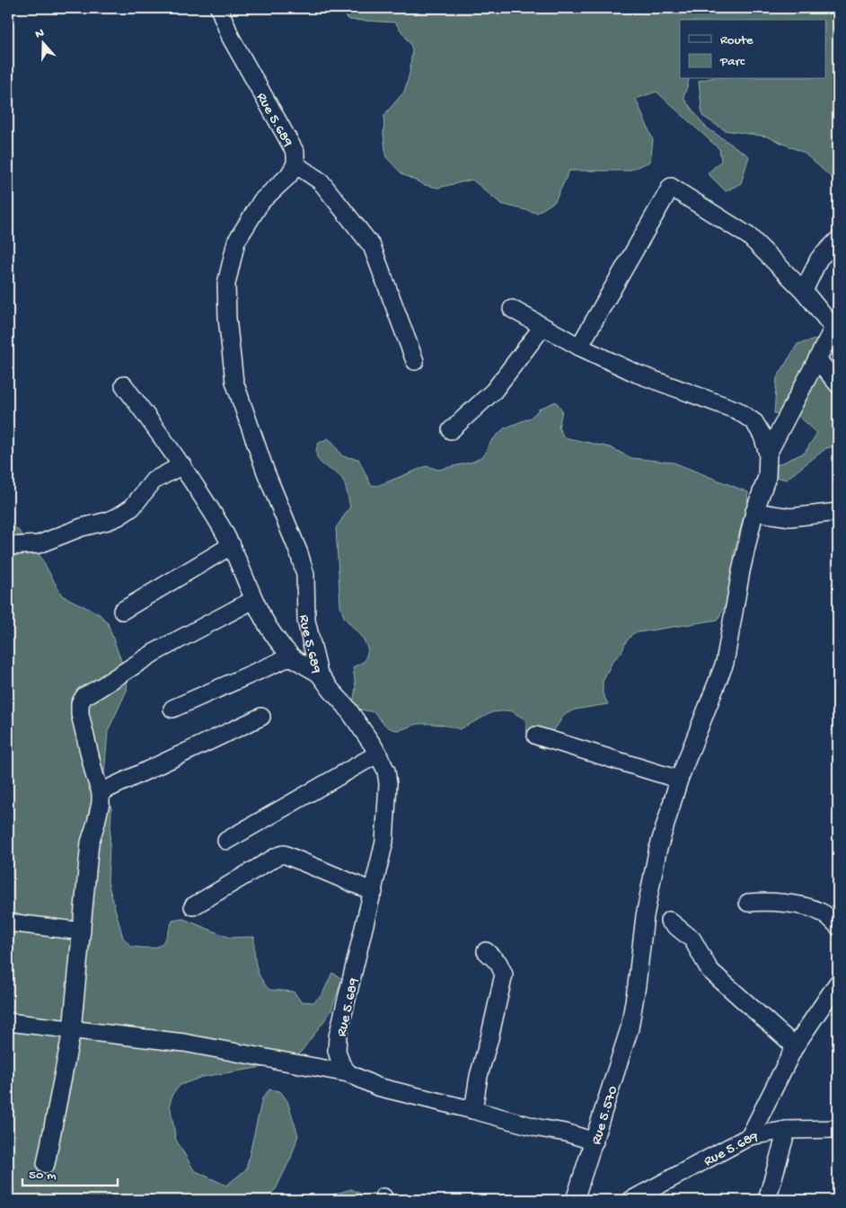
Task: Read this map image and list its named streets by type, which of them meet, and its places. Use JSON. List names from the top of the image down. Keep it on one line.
{"streets":{"street":["Rue 5.689","Rue 5.570"]},"legend":["Route","Parc"],"scale_bar":"50 m","north":"top"}
